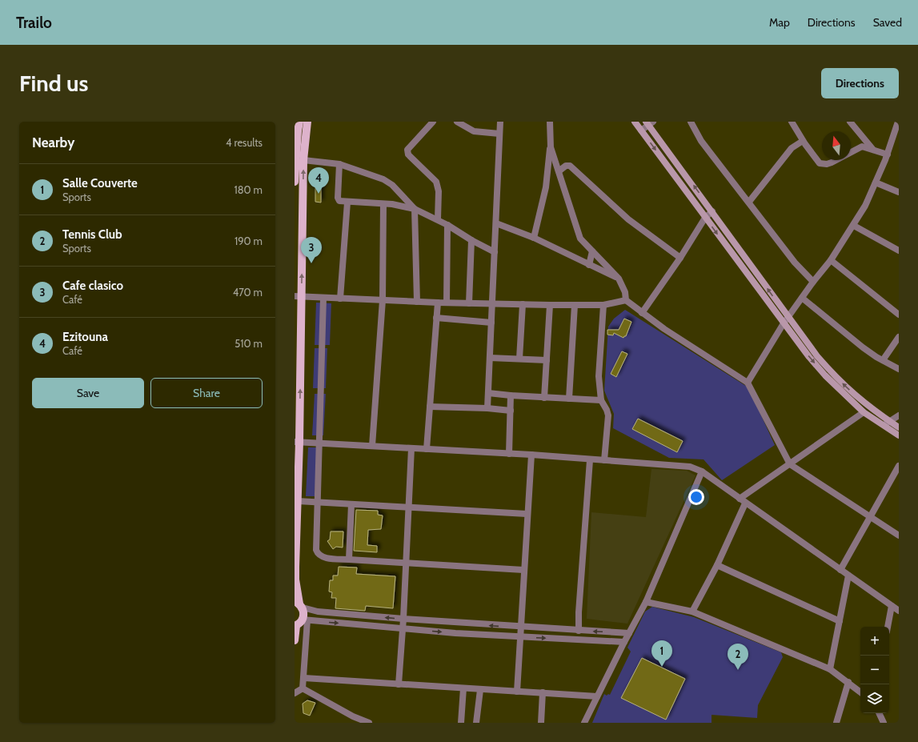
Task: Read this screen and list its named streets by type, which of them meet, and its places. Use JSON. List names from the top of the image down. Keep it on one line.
{"north":"top","page":{"header":"Trailo","nav":["Map","Directions","Saved"],"buttons":["Directions",["Save","Share"]],"title":"Find us","heading":["Nearby","4 results"],"list":[{"mark":"1","name":"Salle Couverte","note":"Sports","value":"180 m"},{"mark":"2","name":"Tennis Club","note":"Sports","value":"190 m"},{"mark":"3","name":"Cafe clasico","note":"Café","value":"470 m"},{"mark":"4","name":"Ezitouna","note":"Café","value":"510 m"}],"pins":["4","3","1","2"],"map_buttons":["+","−"]}}
